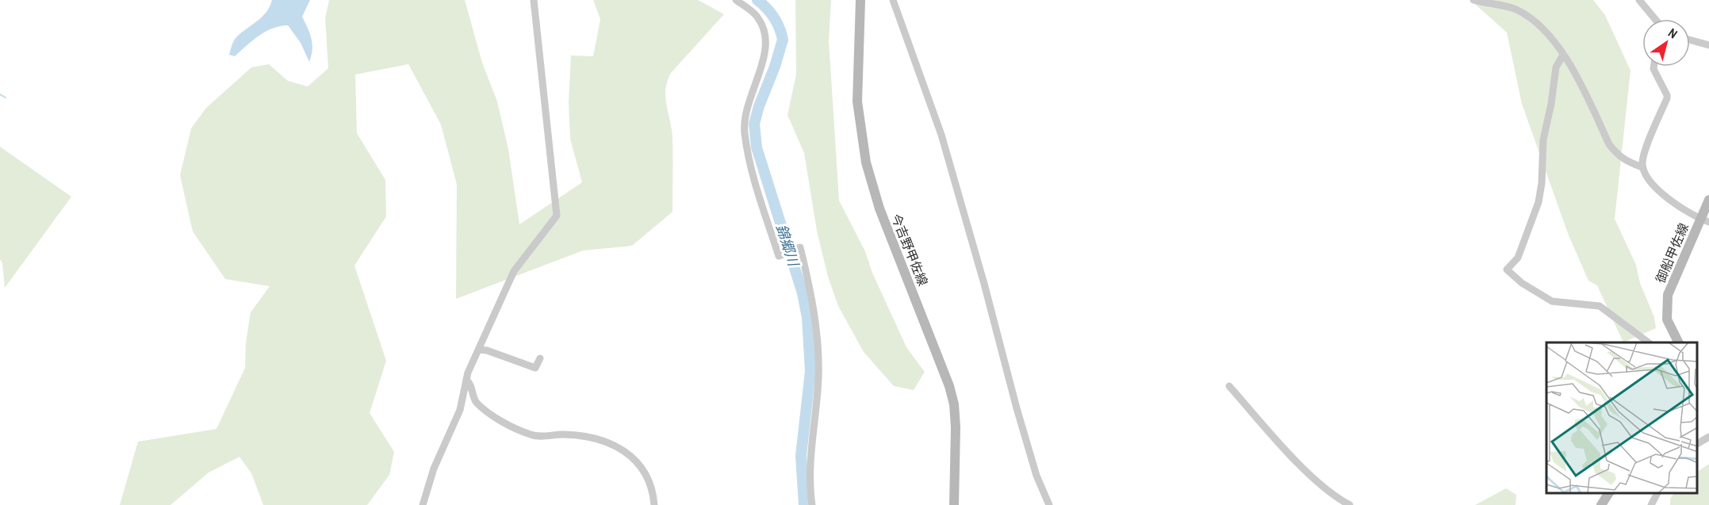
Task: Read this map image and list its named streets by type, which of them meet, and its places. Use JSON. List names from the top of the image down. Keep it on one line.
{"streets":{"main road":["今吉野甲佐線","御船甲佐線"]},"water":["錦郷川"],"north":"top right"}
